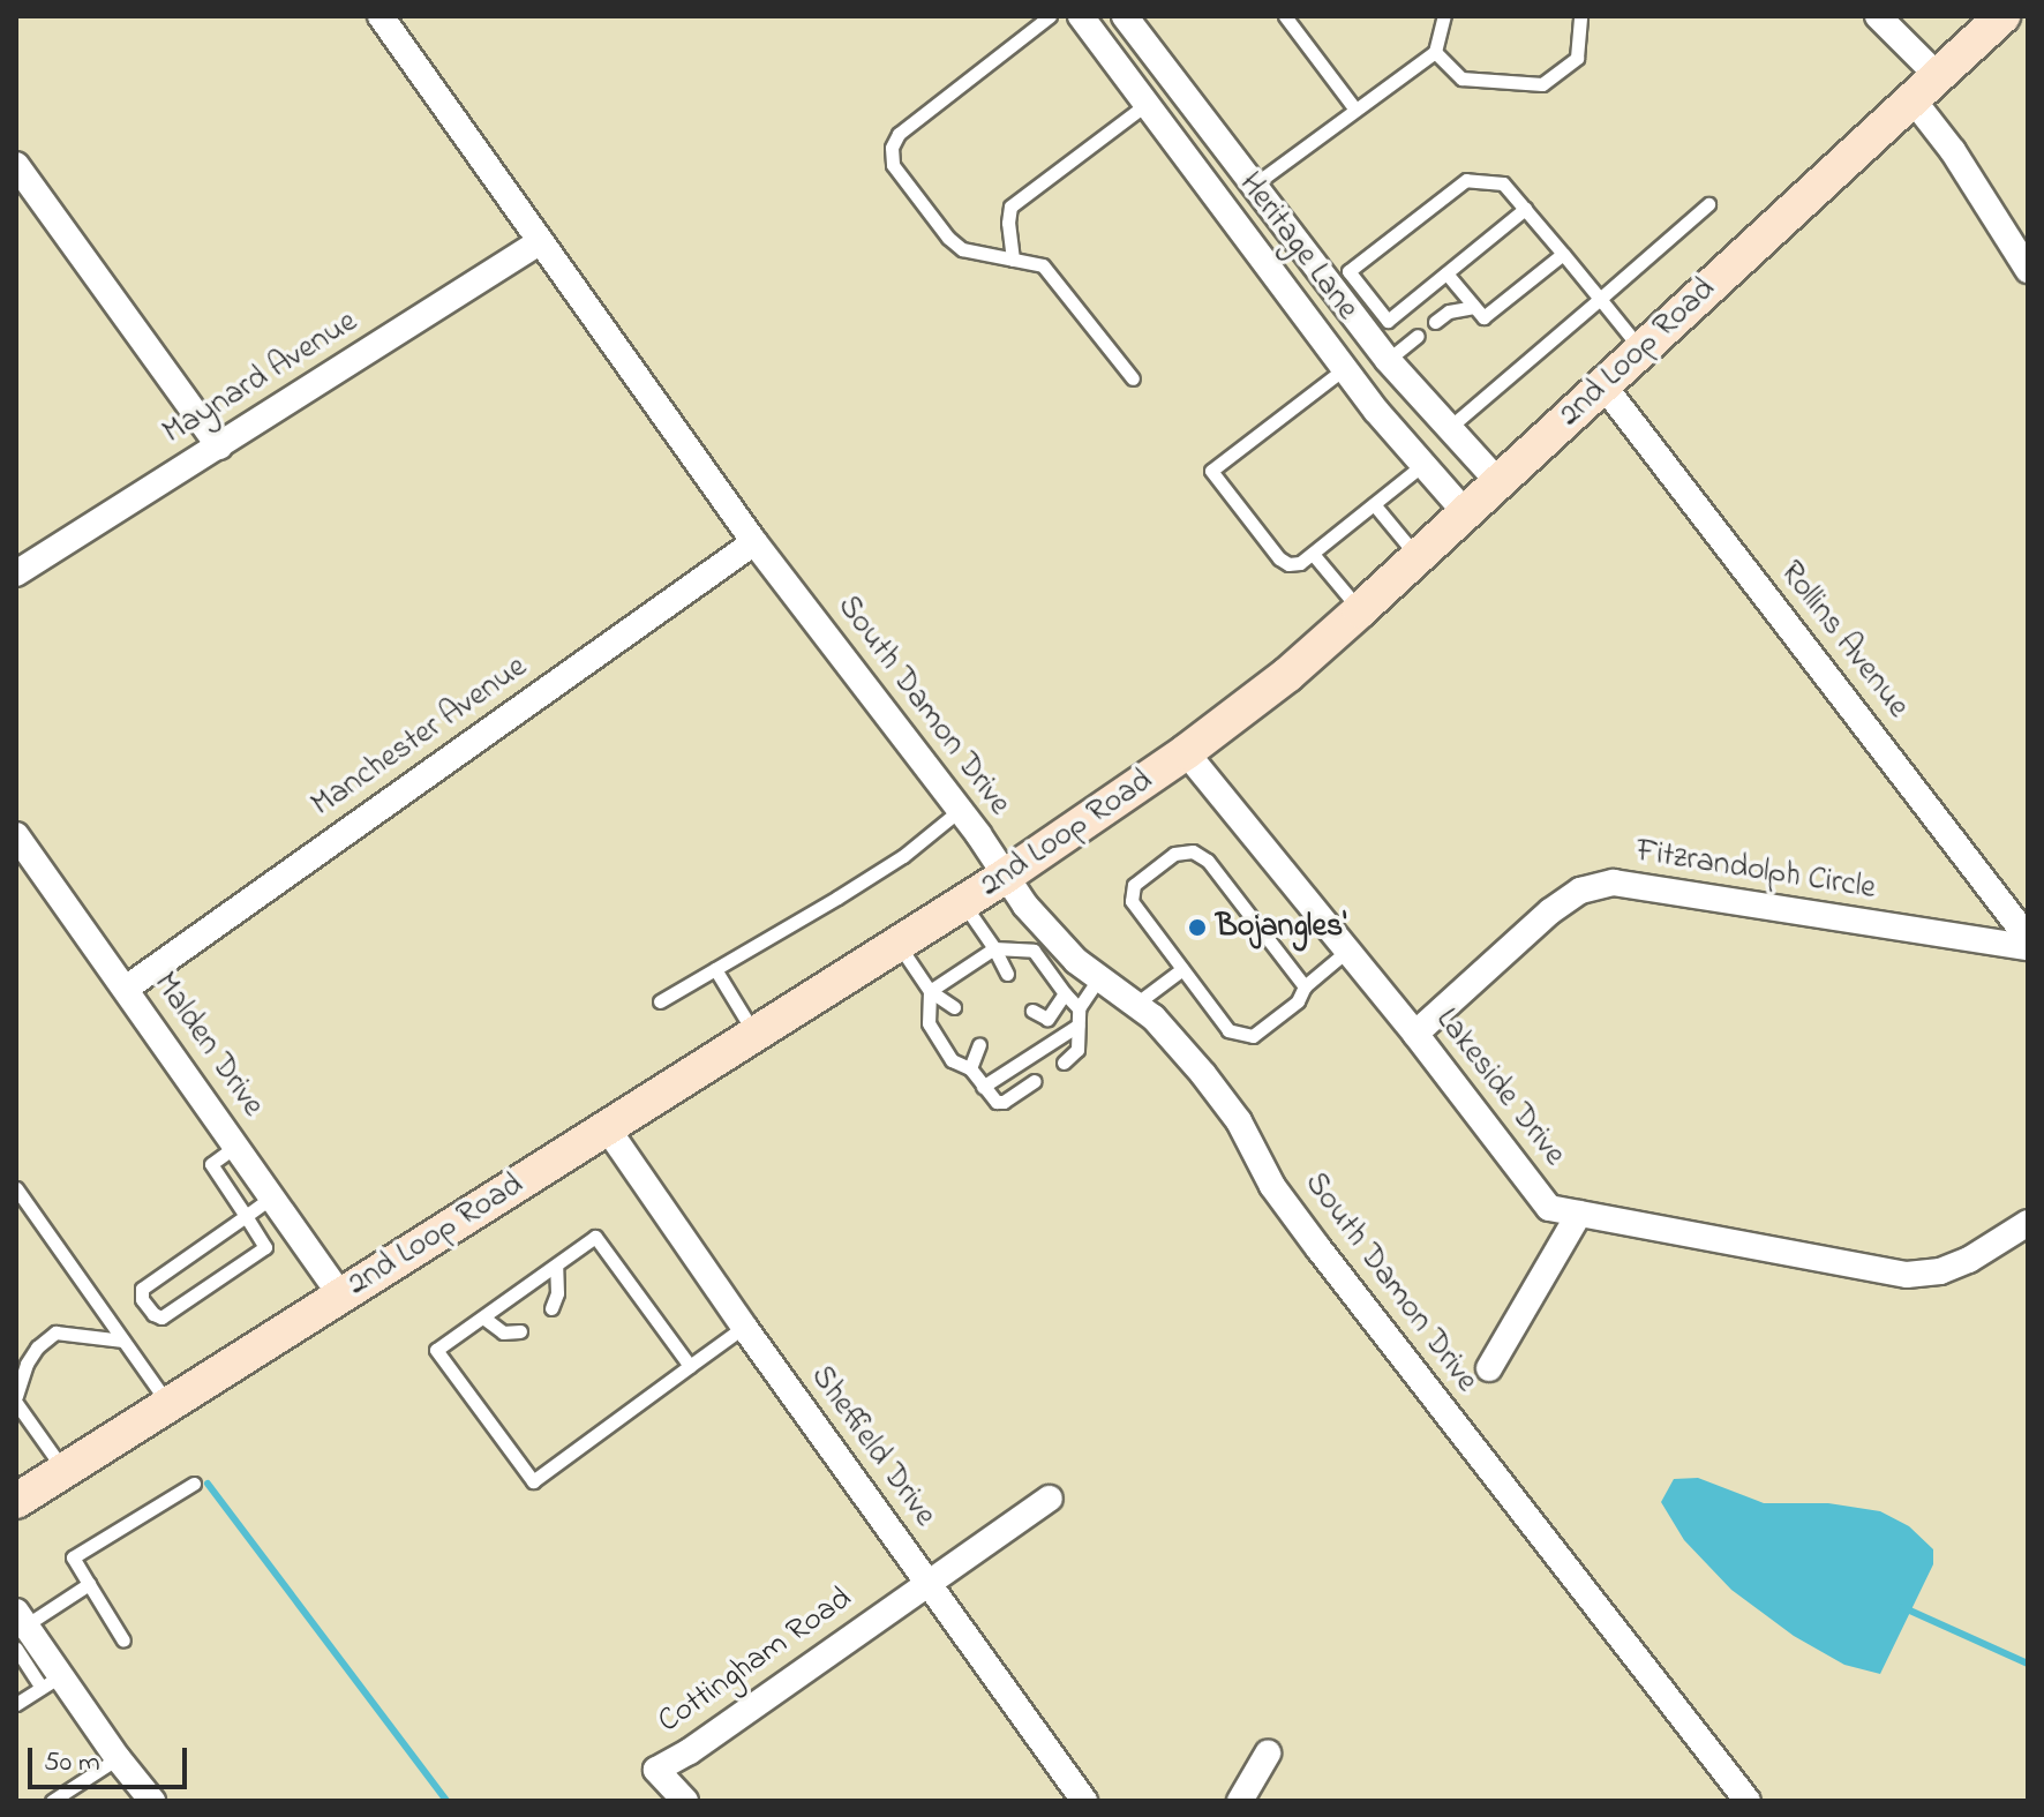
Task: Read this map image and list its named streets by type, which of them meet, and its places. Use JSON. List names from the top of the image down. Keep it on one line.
{"streets":{"main road":["2nd Loop Road"],"street":["Heritage Lane","Maynard Avenue","Rollins Avenue","South Damon Drive","Manchester Avenue","Fitzrandolph Circle","Malden Drive","Lakeside Drive","Sheffield Drive","Cottingham Road"]},"crossings":[["Heritage Lane","2nd Loop Road"],["2nd Loop Road","Rollins Avenue"],["2nd Loop Road","South Damon Drive"],["2nd Loop Road","Malden Drive"],["2nd Loop Road","Lakeside Drive"],["2nd Loop Road","Sheffield Drive"],["Maynard Avenue","South Damon Drive"],["South Damon Drive","Manchester Avenue"],["Manchester Avenue","Malden Drive"],["Fitzrandolph Circle","Lakeside Drive"],["Sheffield Drive","Cottingham Road"]],"places":["Bojangles'"],"scale_bar":"50 m"}
